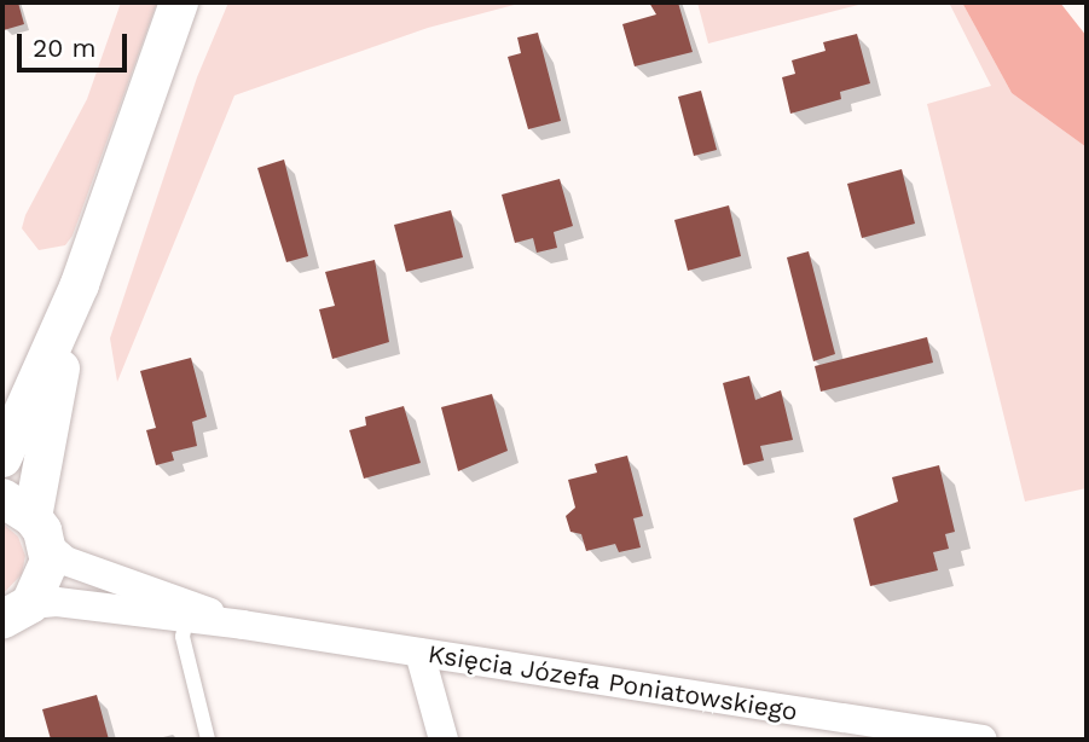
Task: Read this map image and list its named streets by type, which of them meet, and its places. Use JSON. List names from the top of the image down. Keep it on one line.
{"streets":{"street":["Księcia Józefa Poniatowskiego"]},"scale_bar":"20 m"}
